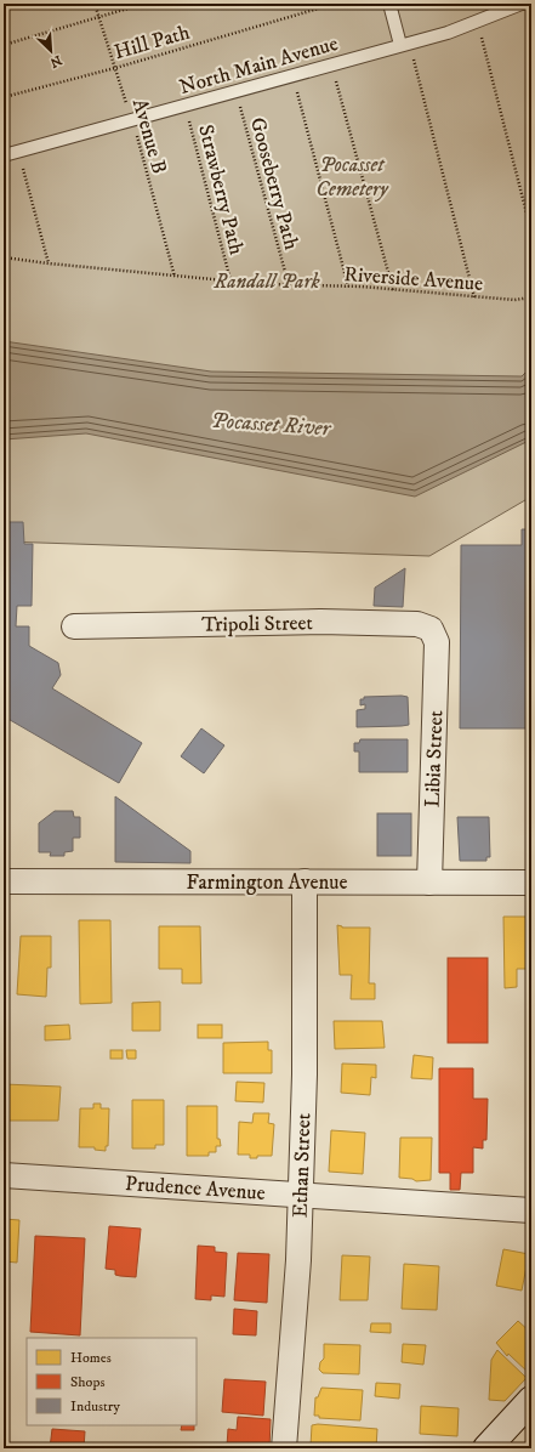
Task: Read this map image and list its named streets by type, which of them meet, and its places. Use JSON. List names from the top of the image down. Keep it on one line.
{"streets":{"street":["Tripoli Street","Libia Street","Farmington Avenue","Ethan Street","Prudence Avenue"],"lane":["North Main Avenue"],"path":["Hill Path","Avenue B","Gooseberry Path","Strawberry Path","Riverside Avenue"]},"crossings":[["Hill Path","Avenue B"],["North Main Avenue","Avenue B"],["North Main Avenue","Gooseberry Path"],["North Main Avenue","Strawberry Path"],["Avenue B","Riverside Avenue"],["Gooseberry Path","Riverside Avenue"],["Strawberry Path","Riverside Avenue"],["Tripoli Street","Libia Street"],["Libia Street","Farmington Avenue"],["Farmington Avenue","Ethan Street"],["Ethan Street","Prudence Avenue"]],"water":["Pocasset River"],"parks":["Pocasset Cemetery","Randall Park"],"legend":["Homes","Shops","Industry"],"north":"bottom right"}
